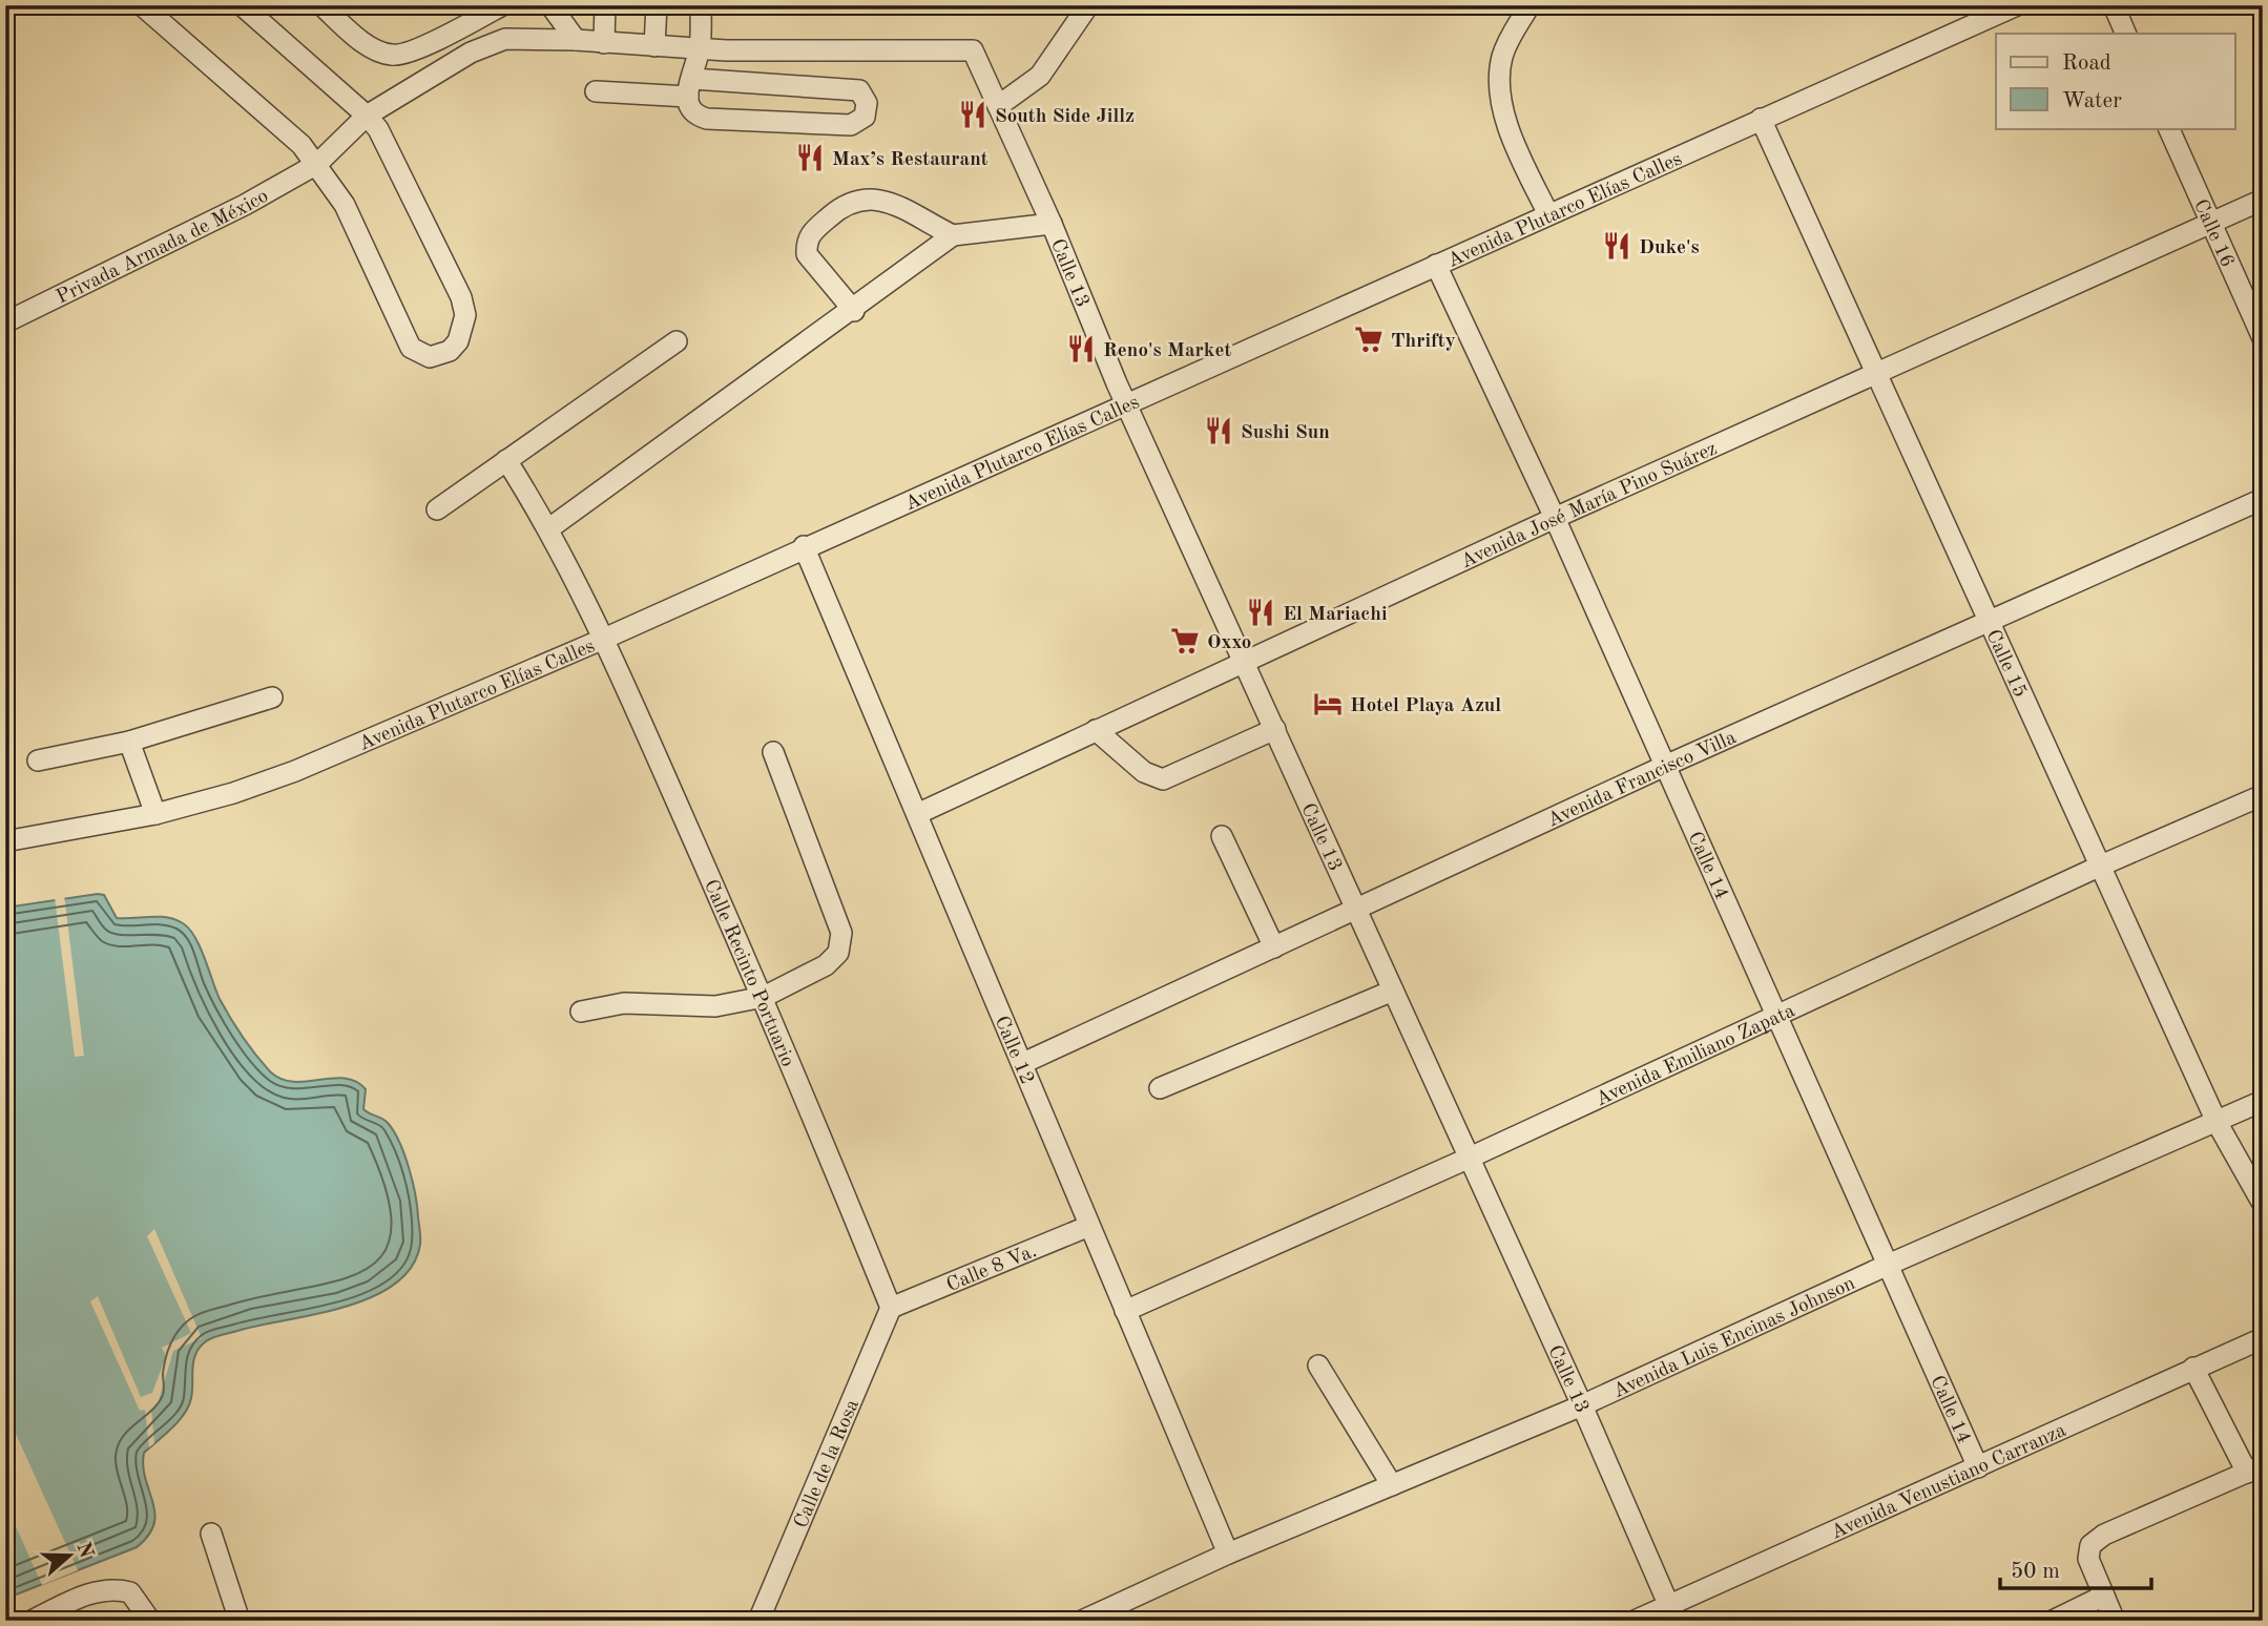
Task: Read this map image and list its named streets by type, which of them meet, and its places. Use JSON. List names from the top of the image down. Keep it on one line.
{"streets":{"street":["Avenida Plutarco Elías Calles","Calle 16","Privada Armada de México","Calle 13","Avenida José María Pino Suárez","Calle 15","Avenida Francisco Villa","Calle 14","Calle Recinto Portuario","Calle 12","Avenida Emiliano Zapata","Calle 8 Va.","Avenida Luis Encinas Johnson","Calle de la Rosa","Avenida Venustiano Carranza"]},"crossings":[["Avenida Plutarco Elías Calles","Calle 13"],["Avenida Plutarco Elías Calles","Calle 15"],["Avenida Plutarco Elías Calles","Calle 14"],["Avenida Plutarco Elías Calles","Calle Recinto Portuario"],["Avenida Plutarco Elías Calles","Calle 12"],["Calle 16","Avenida José María Pino Suárez"],["Privada Armada de México","Calle 13"],["Calle 13","Avenida José María Pino Suárez"],["Calle 13","Avenida Francisco Villa"],["Calle 13","Avenida Emiliano Zapata"],["Calle 13","Avenida Luis Encinas Johnson"],["Calle 13","Avenida Venustiano Carranza"],["Avenida José María Pino Suárez","Calle 15"],["Avenida José María Pino Suárez","Calle 14"],["Avenida José María Pino Suárez","Calle 12"],["Calle 15","Avenida Francisco Villa"],["Calle 15","Avenida Emiliano Zapata"],["Calle 15","Avenida Luis Encinas Johnson"],["Avenida Francisco Villa","Calle 14"],["Avenida Francisco Villa","Calle 12"],["Calle 14","Avenida Emiliano Zapata"],["Calle 14","Avenida Luis Encinas Johnson"],["Calle 14","Avenida Venustiano Carranza"],["Calle Recinto Portuario","Calle 8 Va."],["Calle Recinto Portuario","Calle de la Rosa"],["Calle 12","Avenida Emiliano Zapata"],["Calle 12","Calle 8 Va."],["Calle 12","Avenida Luis Encinas Johnson"],["Calle 8 Va.","Calle de la Rosa"]],"places":{"restaurant":["South Side Jillz","Max’s Restaurant","Duke's","Reno's Market","Sushi Sun","El Mariachi"],"supermarket":["Thrifty","Oxxo"],"hotel":["Hotel Playa Azul"]},"legend":["Road","Water"],"scale_bar":"50 m","north":"right"}
